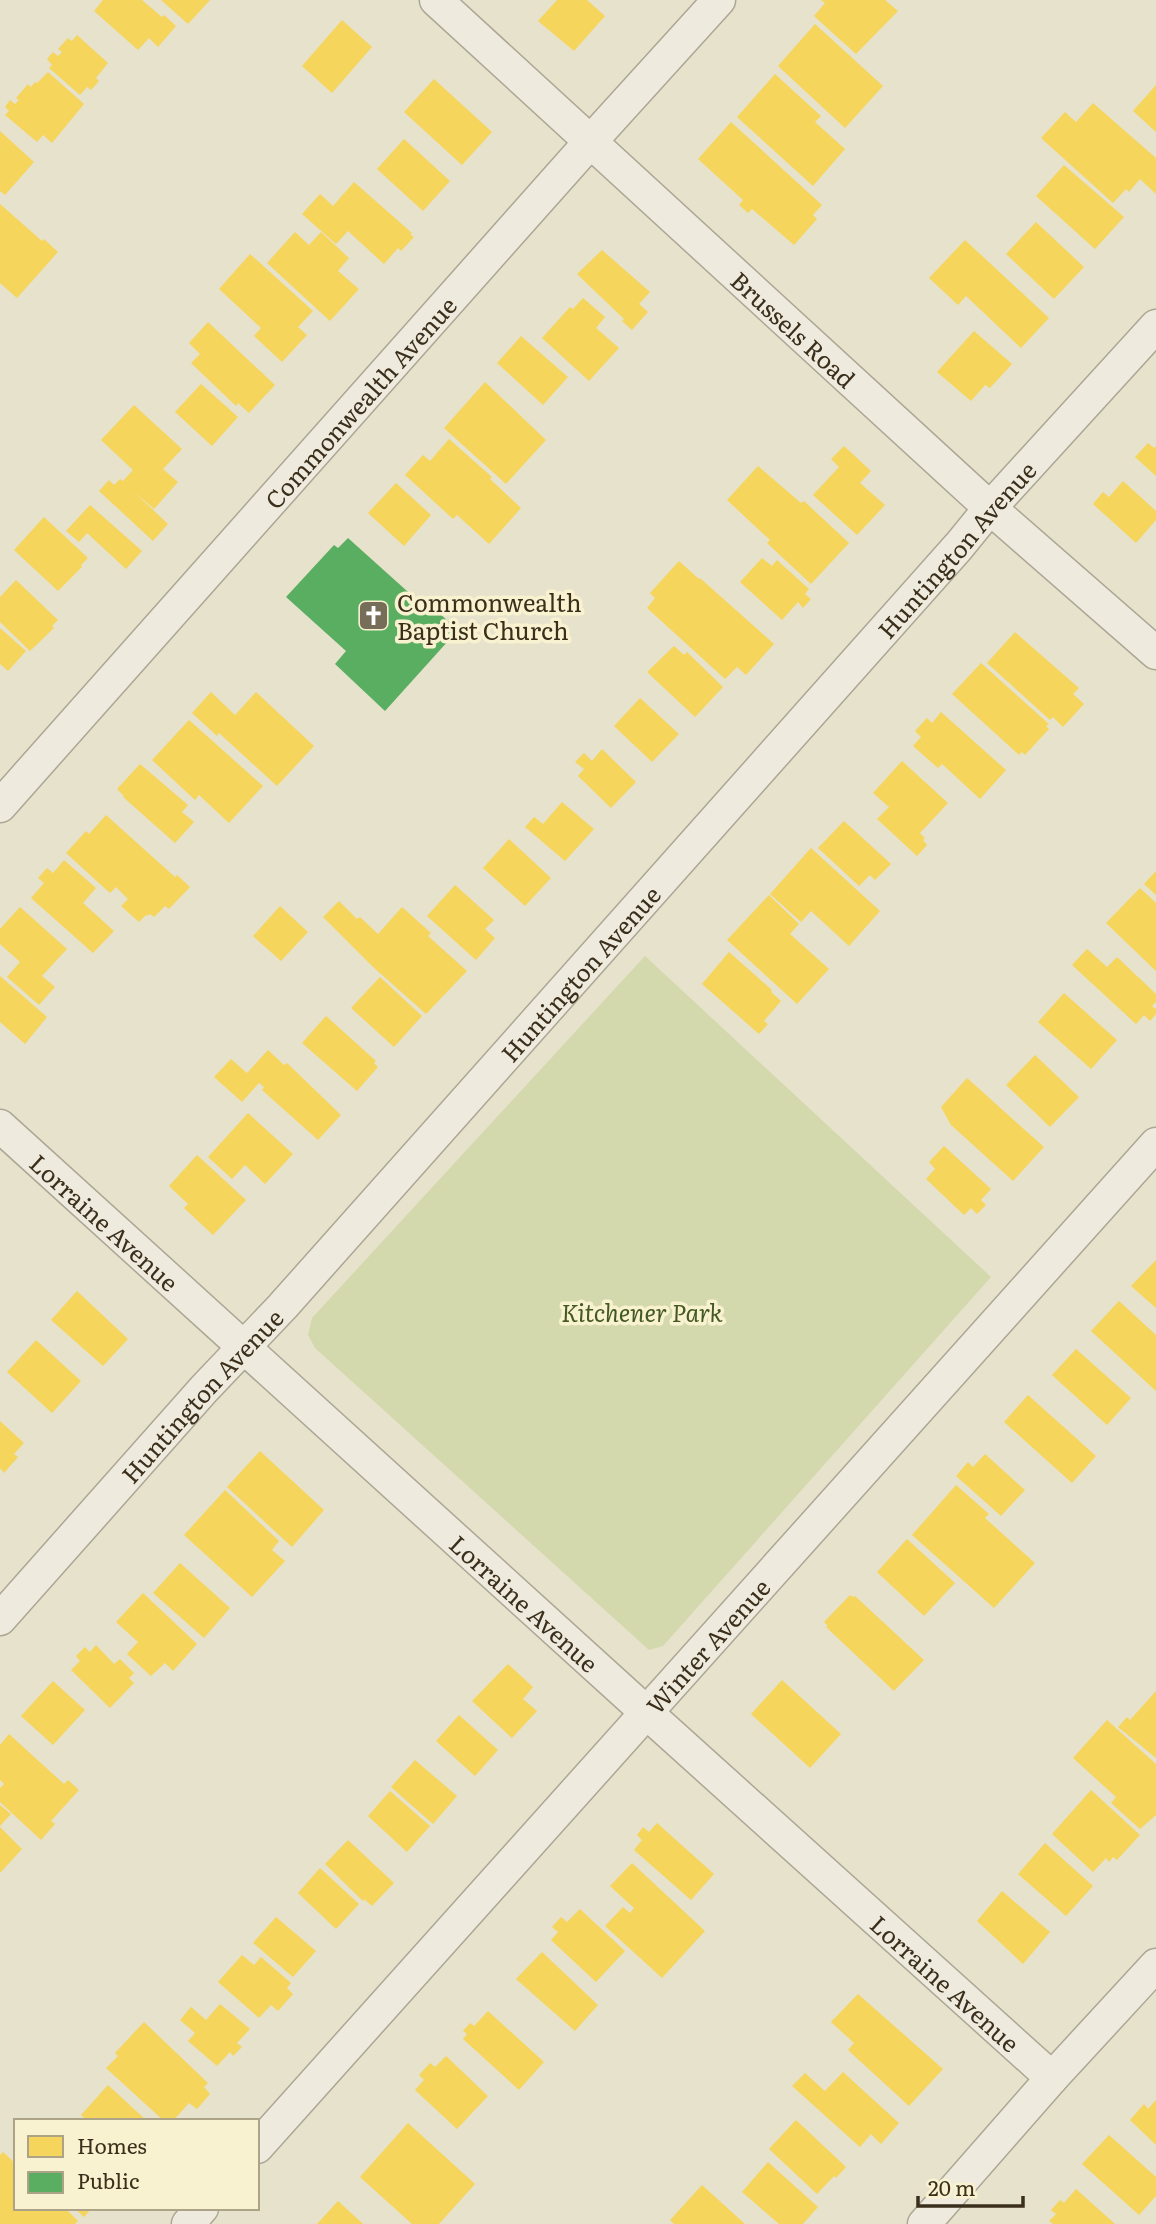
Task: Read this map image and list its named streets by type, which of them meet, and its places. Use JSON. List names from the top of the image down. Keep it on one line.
{"streets":{"street":["Brussels Road","Commonwealth Avenue","Huntington Avenue","Lorraine Avenue","Winter Avenue"]},"crossings":[["Brussels Road","Commonwealth Avenue"],["Brussels Road","Huntington Avenue"],["Huntington Avenue","Lorraine Avenue"],["Lorraine Avenue","Winter Avenue"]],"parks":["Kitchener Park"],"places":{"church":["Commonwealth Baptist Church"]},"legend":["Homes","Public"],"scale_bar":"20 m"}
